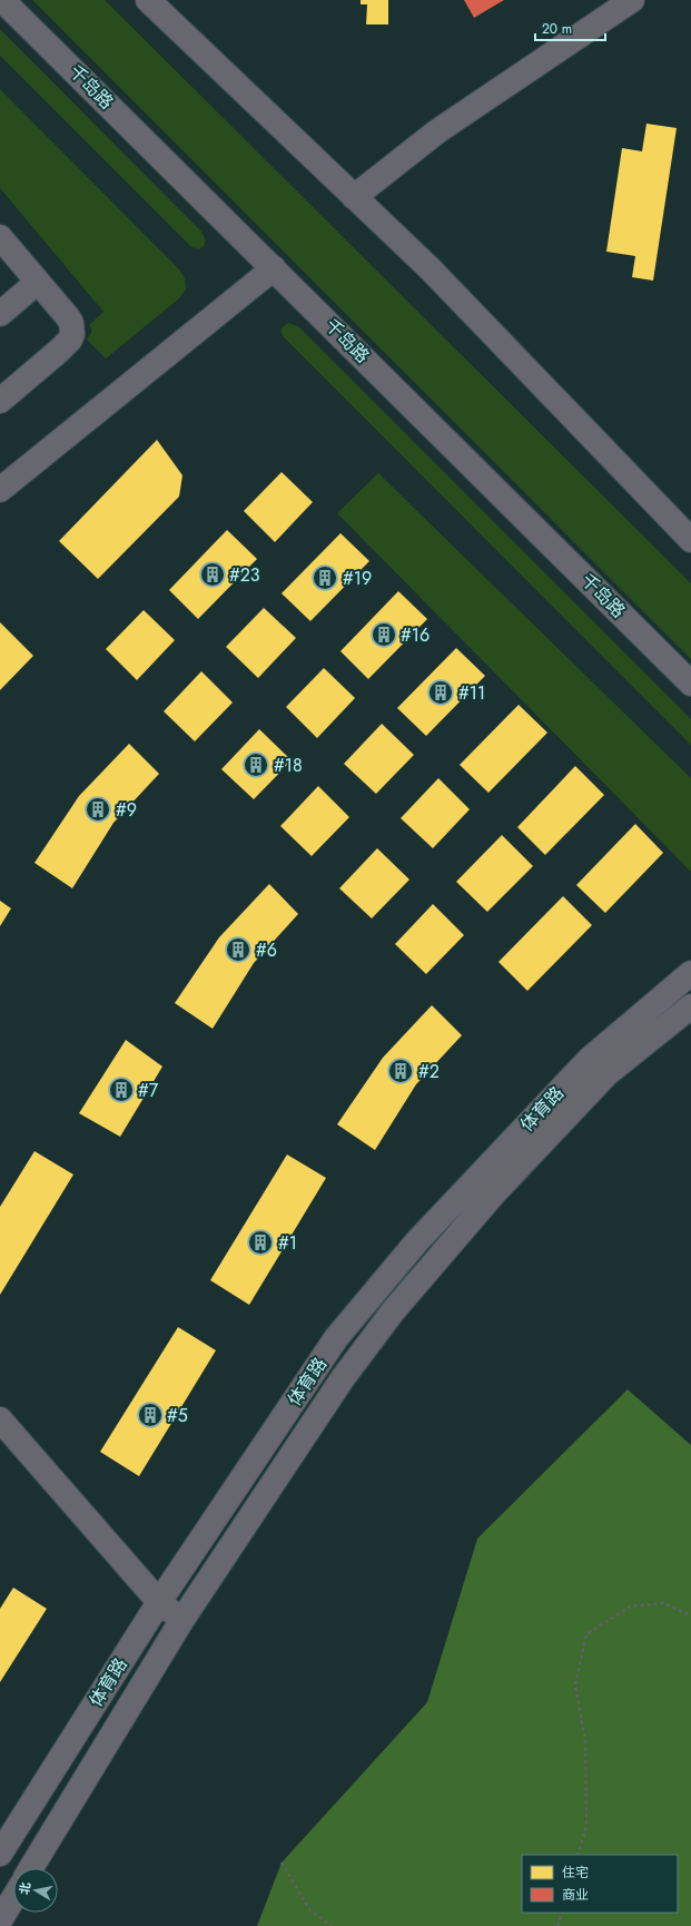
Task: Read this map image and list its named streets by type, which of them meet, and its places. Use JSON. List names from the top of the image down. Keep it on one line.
{"streets":{"street":["千岛路","体育路"]},"places":{"building":["#23","#19","#16","#11","#18","#9","#6","#2","#7","#1","#5"]},"legend":["住宅","商业"],"scale_bar":"20 m","north":"left"}
